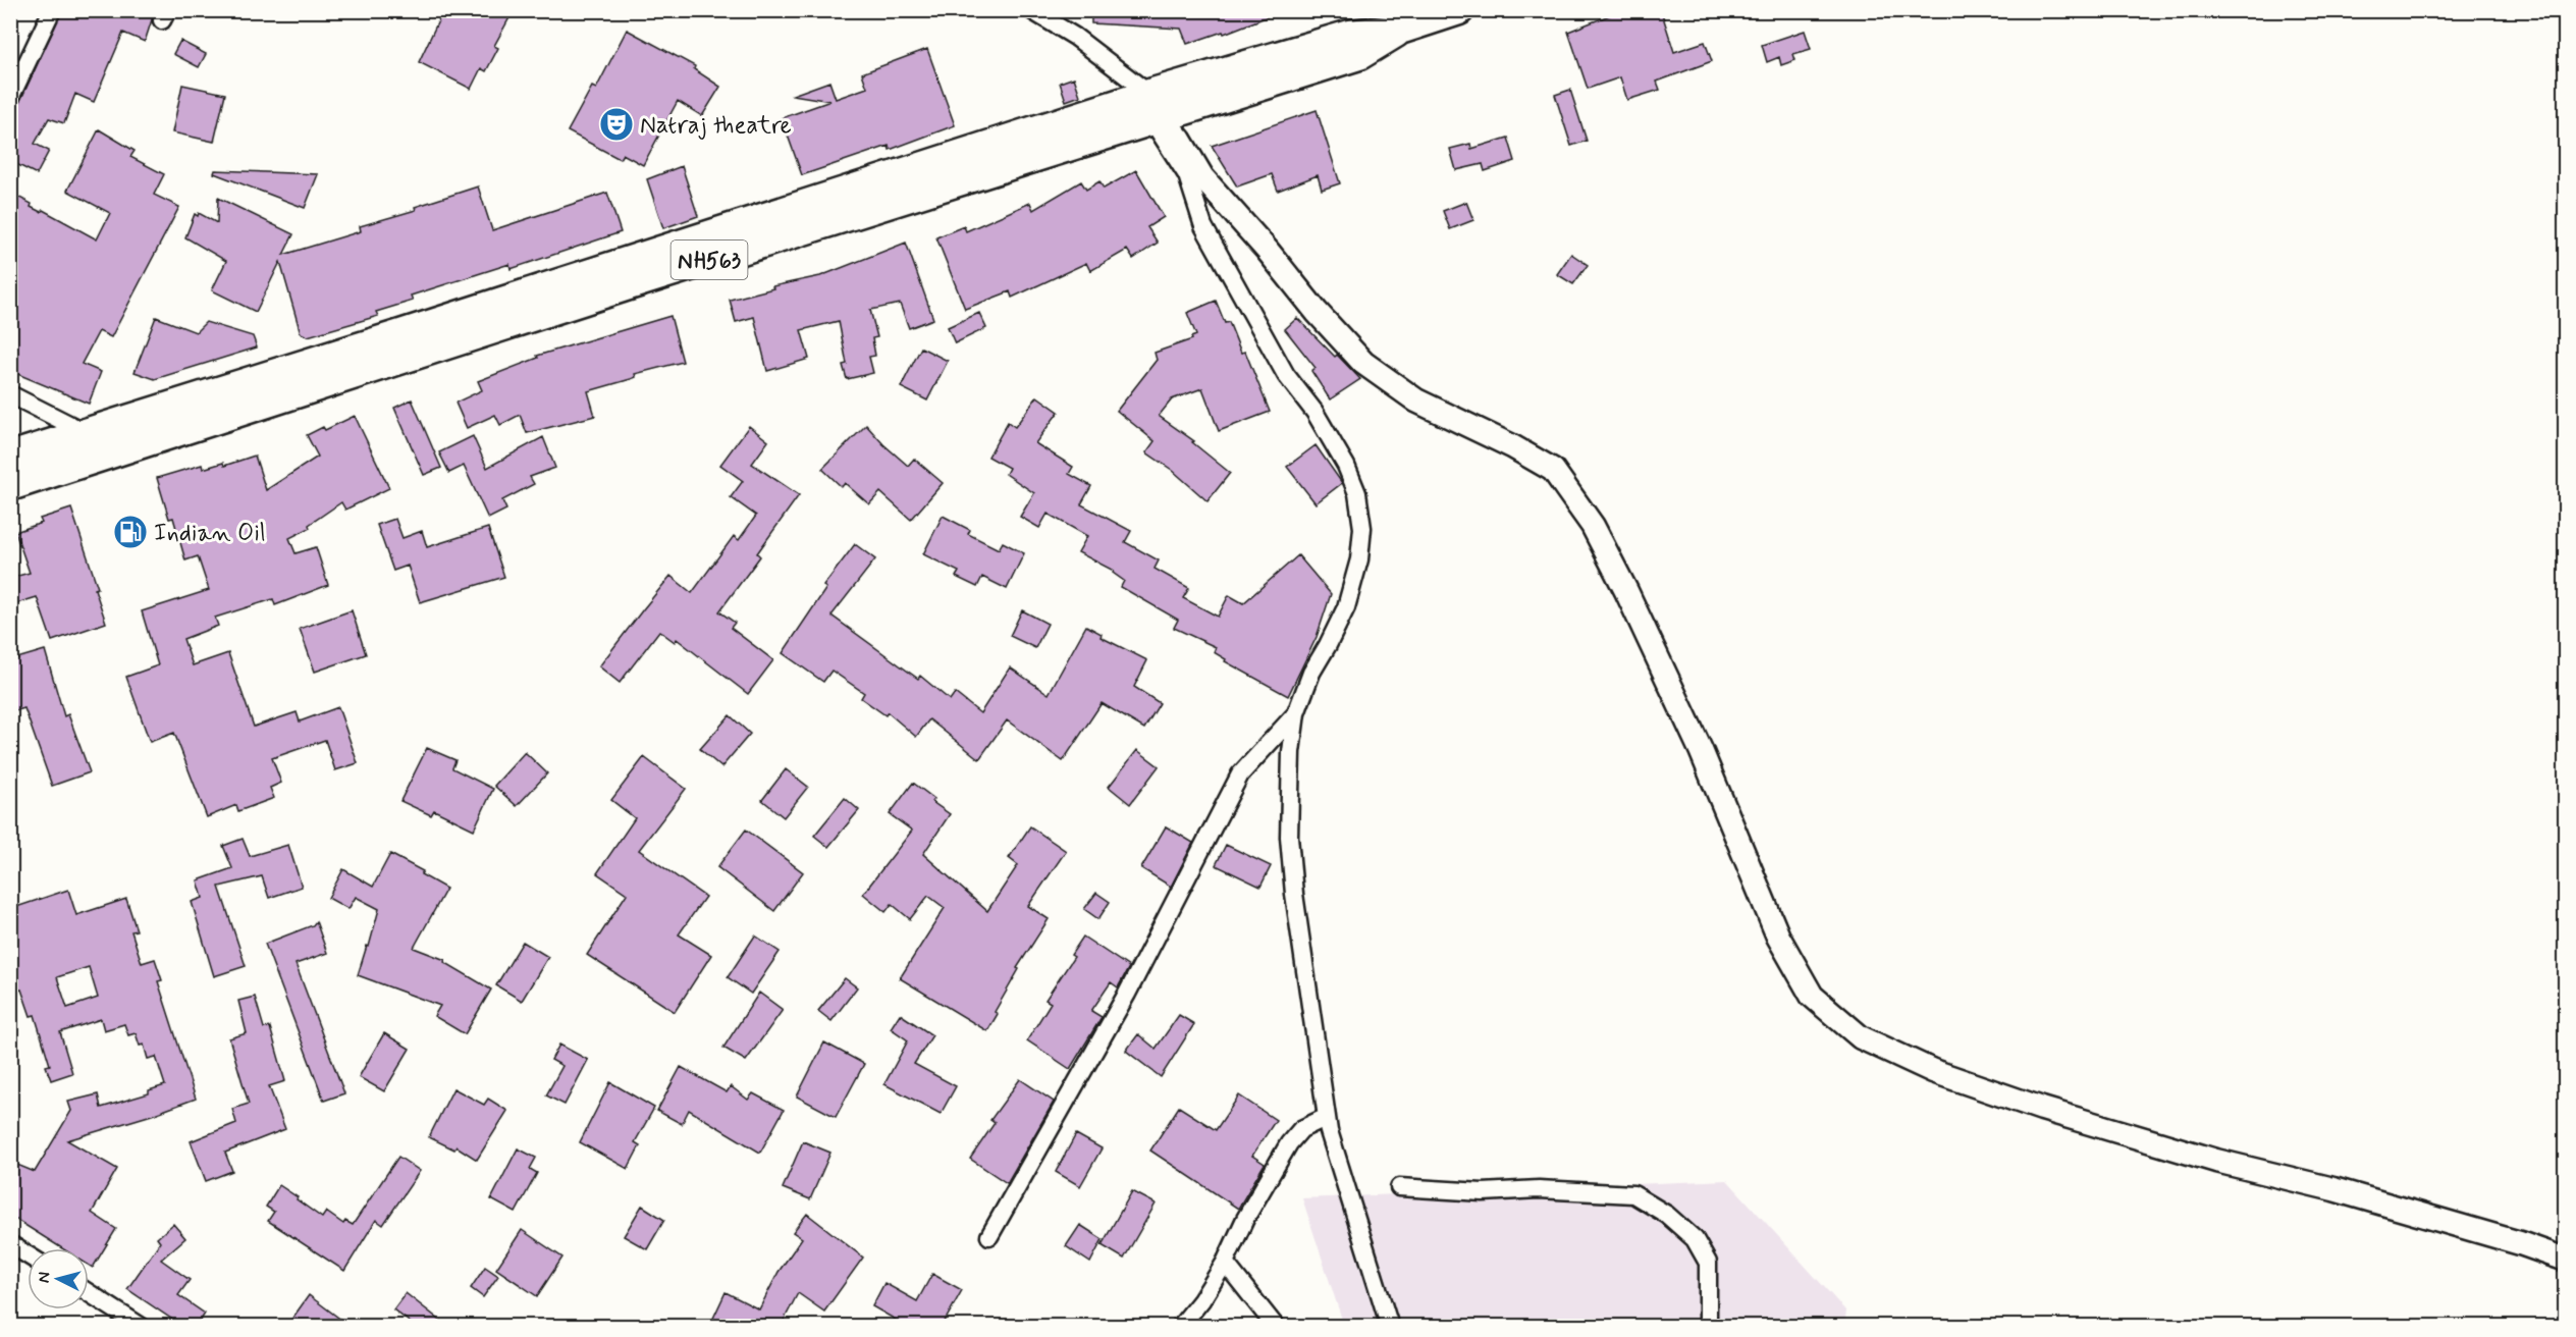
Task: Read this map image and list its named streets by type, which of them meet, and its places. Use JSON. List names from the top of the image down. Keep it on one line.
{"streets":{"highway":["NH563"]},"places":{"theatre":["Natraj theatre"],"fuel station":["Indian Oil"]},"north":"left"}
